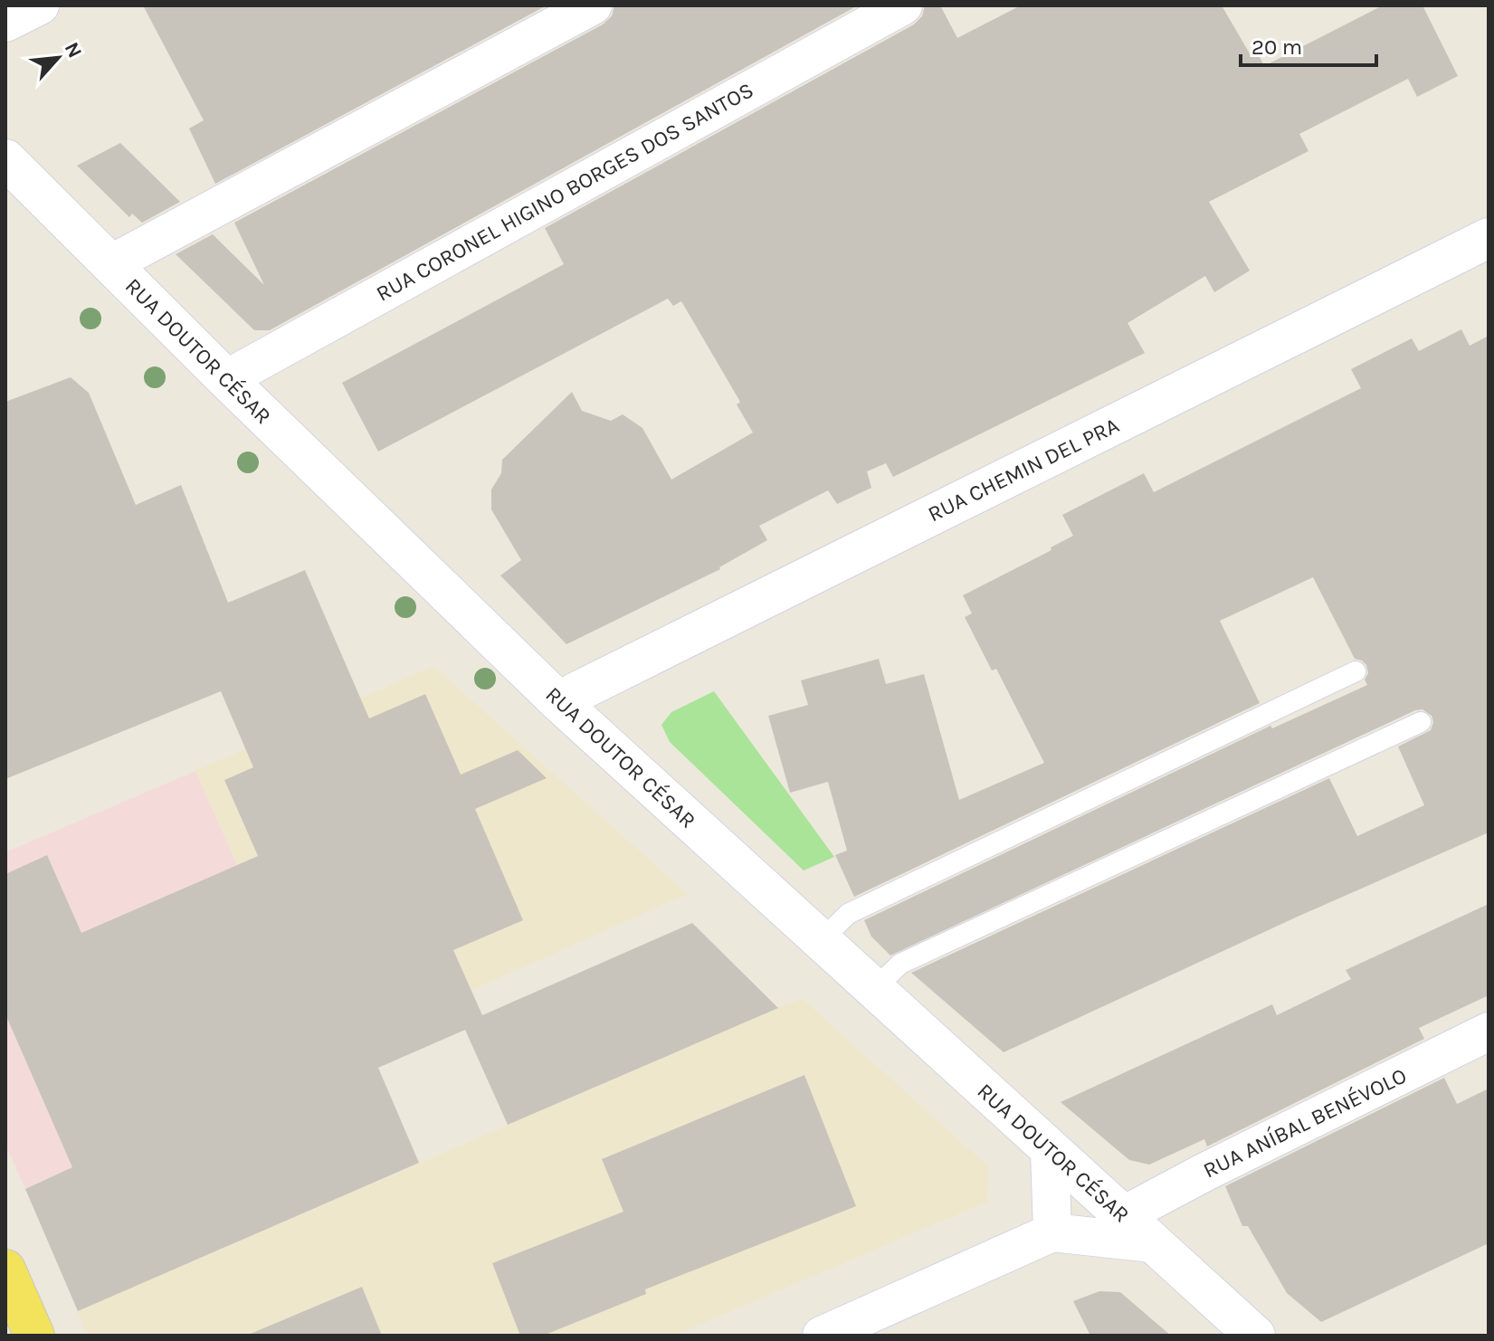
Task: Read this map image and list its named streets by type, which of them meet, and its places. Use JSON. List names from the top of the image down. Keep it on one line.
{"streets":{"street":["RUA CORONEL HIGINO BORGES DOS SANTOS","RUA DOUTOR CÉSAR","RUA CHEMIN DEL PRA","RUA ANÍBAL BENÉVOLO"]},"crossings":[["RUA CORONEL HIGINO BORGES DOS SANTOS","RUA DOUTOR CÉSAR"],["RUA DOUTOR CÉSAR","RUA CHEMIN DEL PRA"],["RUA DOUTOR CÉSAR","RUA ANÍBAL BENÉVOLO"]],"scale_bar":"20 m","north":"top right"}
